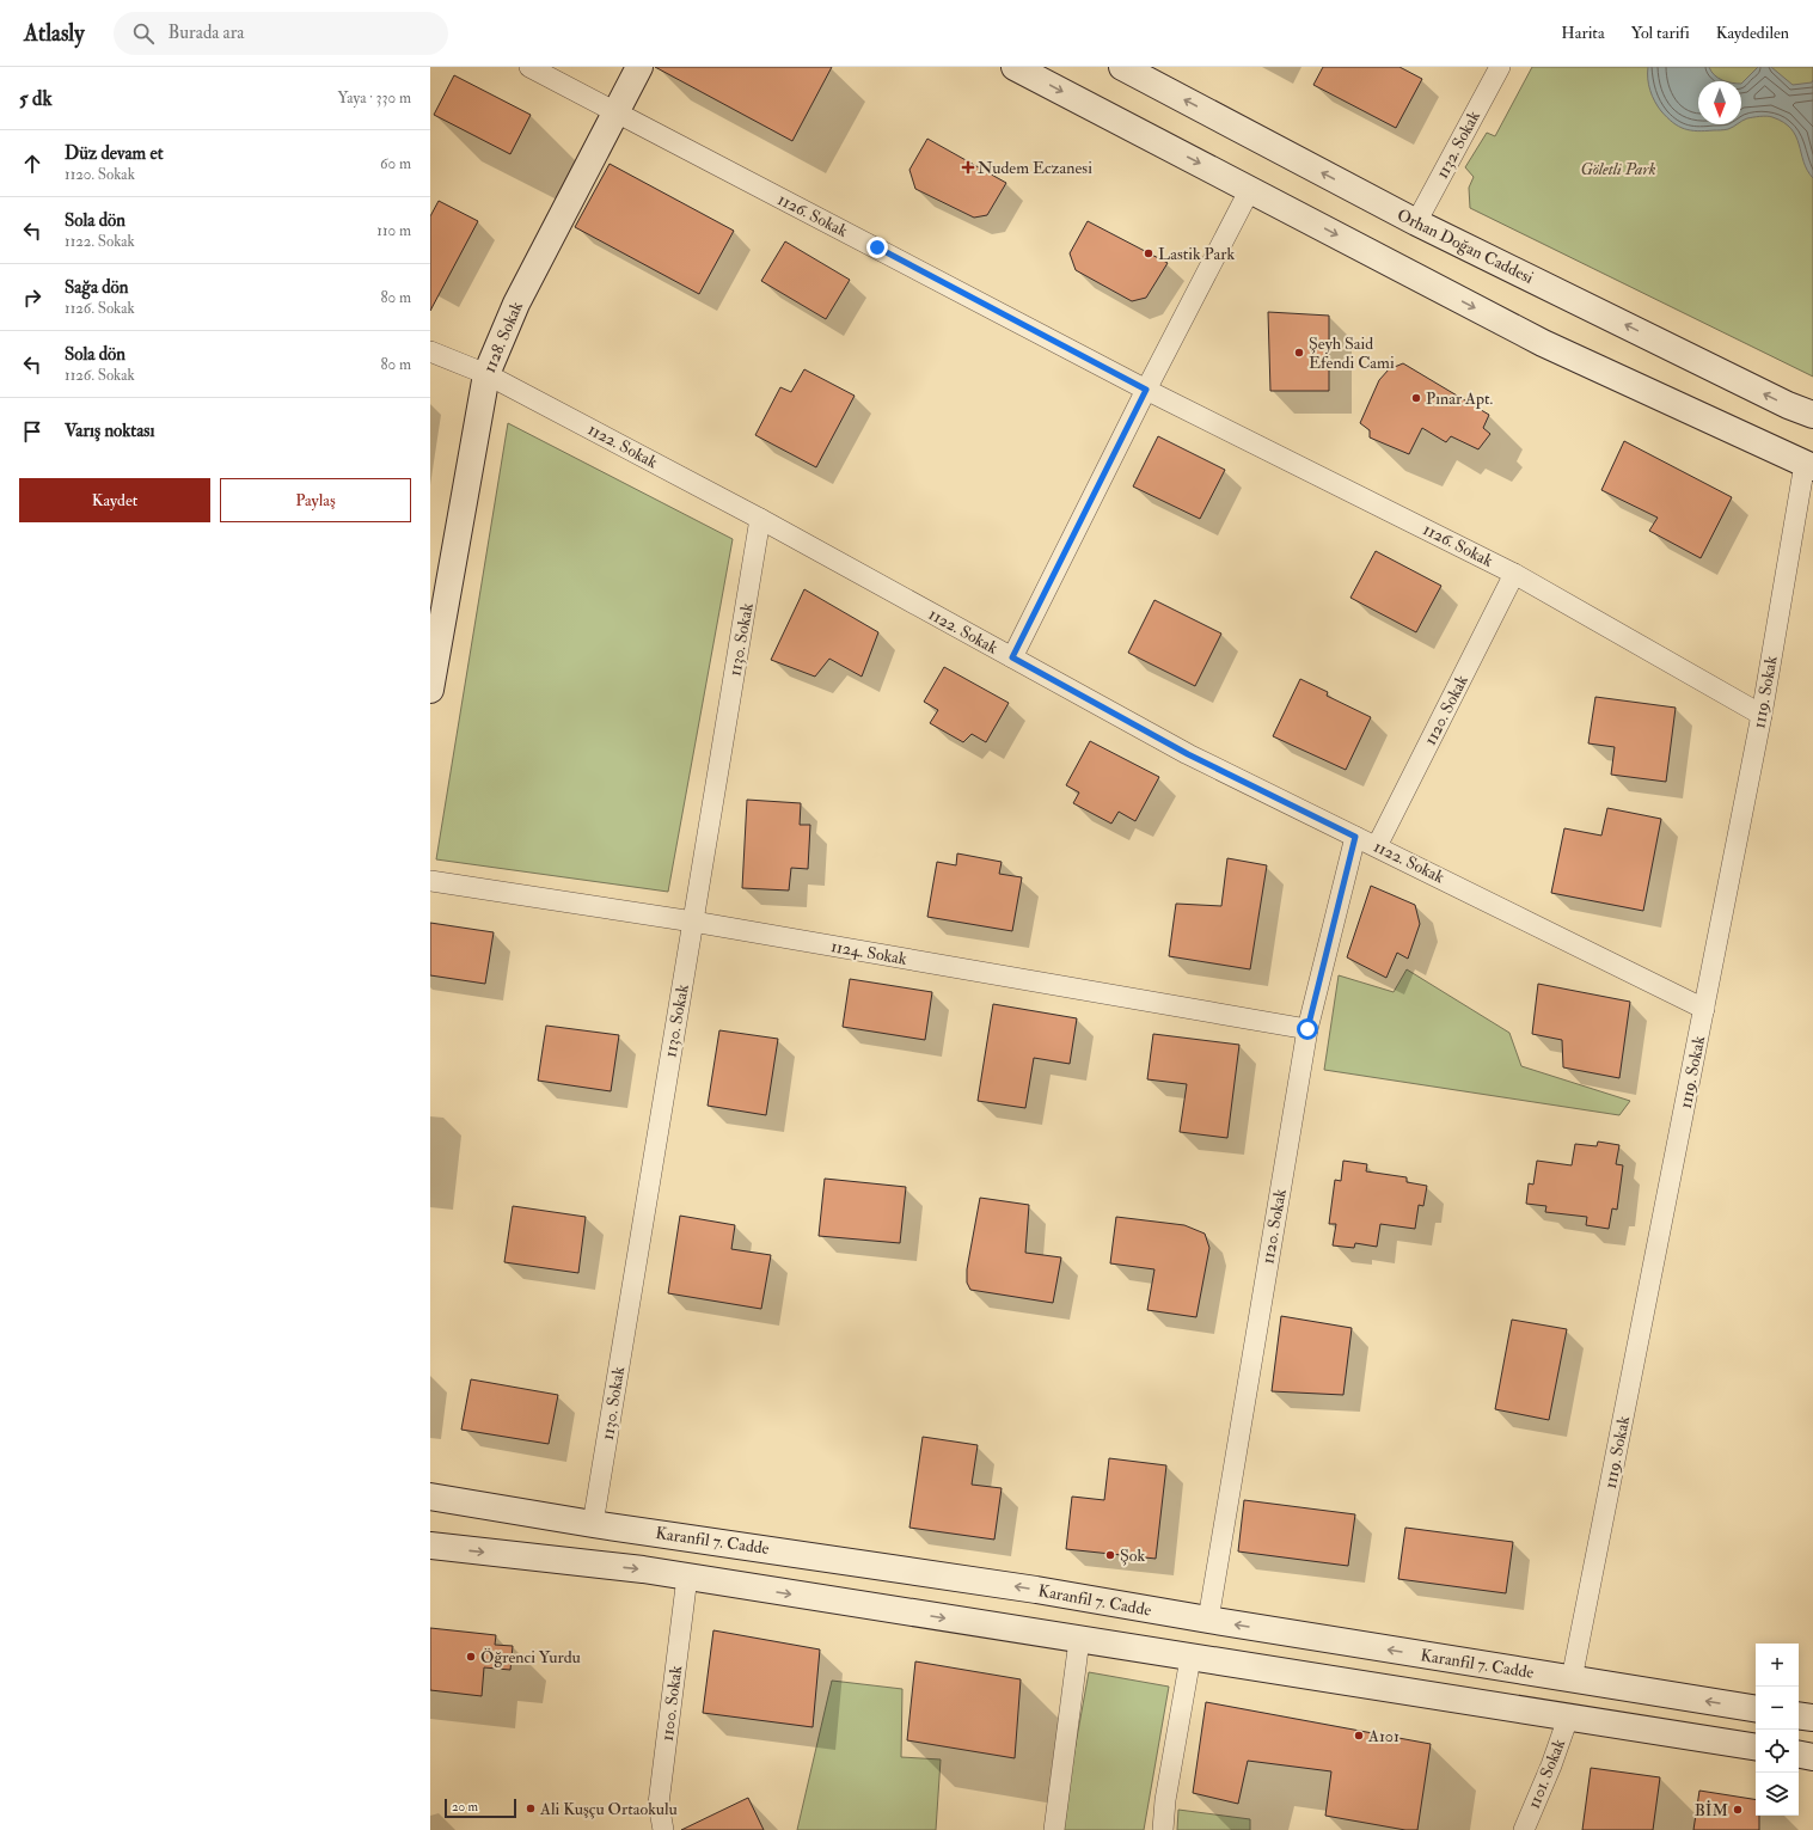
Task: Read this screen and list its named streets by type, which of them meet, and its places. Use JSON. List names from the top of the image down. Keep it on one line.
{"streets":{"street":["1132. Sokak","1126. Sokak","Orhan Doğan Caddesi","1128. Sokak","1122. Sokak","1130. Sokak","1119. Sokak","1120. Sokak","1124. Sokak","Karanfil 7. Cadde","1100. Sokak","1101. Sokak"]},"crossings":[["1132. Sokak","Orhan Doğan Caddesi"],["1126. Sokak","1128. Sokak"],["1126. Sokak","1119. Sokak"],["1126. Sokak","1120. Sokak"],["1128. Sokak","1122. Sokak"],["1122. Sokak","1130. Sokak"],["1122. Sokak","1119. Sokak"],["1122. Sokak","1120. Sokak"],["1130. Sokak","1124. Sokak"],["1130. Sokak","Karanfil 7. Cadde"],["1119. Sokak","Karanfil 7. Cadde"],["1120. Sokak","1124. Sokak"],["1120. Sokak","Karanfil 7. Cadde"]],"parks":["Göletli Park"],"places":{"health":["Nudem Eczanesi"],"other":["Lastik Park","Şeyh Said Efendi Cami","Pınar Apt.","Şok","Öğrenci Yurdu","A101","Ali Kuşçu Ortaokulu","BİM"]},"scale_bar":"20 m","north":"bottom","page":{"header":"Atlasly","search":"Burada ara","nav":["Harita","Yol tarifi","Kaydedilen"],"heading":["5 dk","Yaya · 330 m"],"list":[["Düz devam et","1120. Sokak","60 m"],["Sola dön","1122. Sokak","110 m"],["Sağa dön","1126. Sokak","80 m"],["Sola dön","1126. Sokak","80 m"],"Varış noktası"],"buttons":["Kaydet","Paylaş"],"map_buttons":["+","−"],"scale":"20 m"}}
